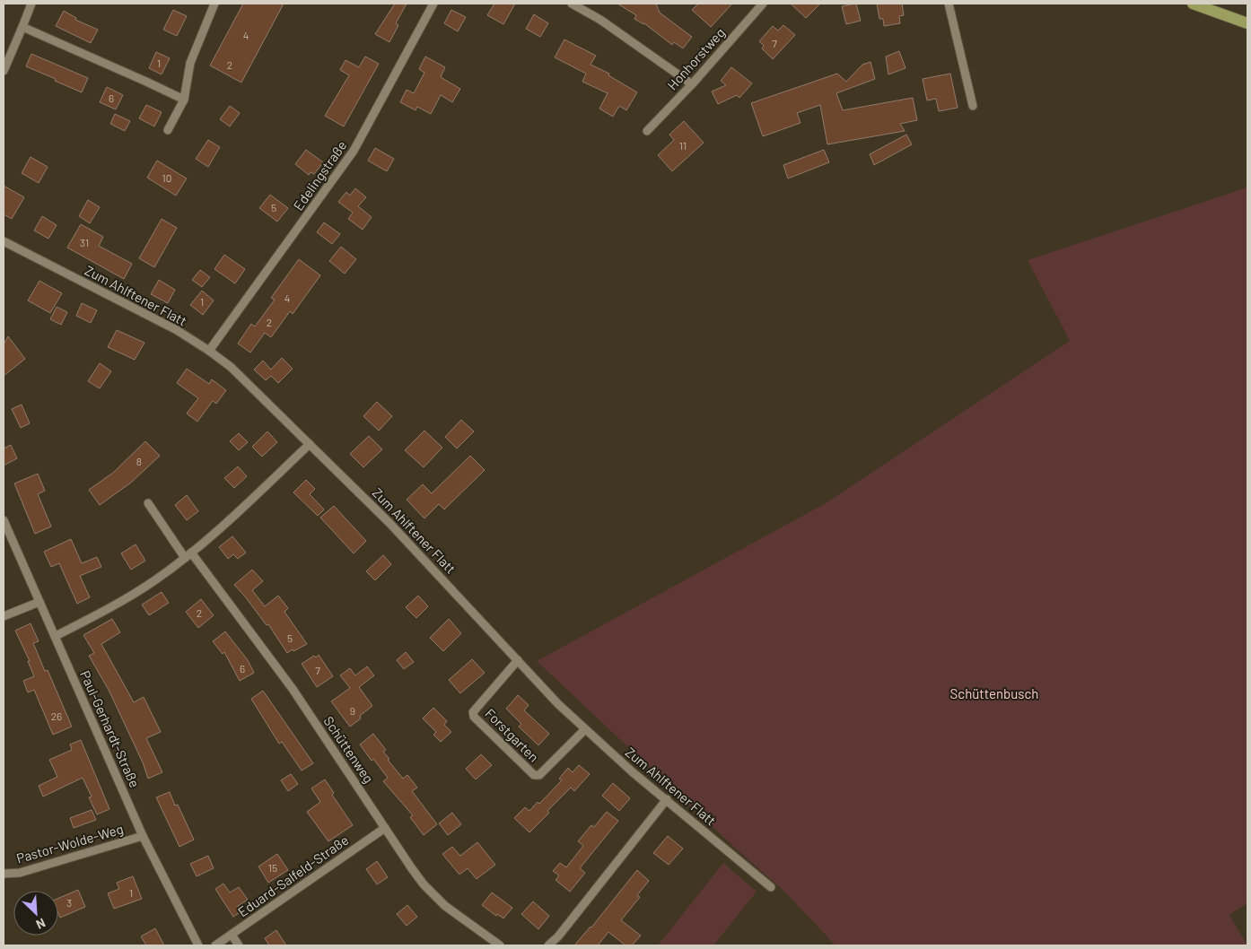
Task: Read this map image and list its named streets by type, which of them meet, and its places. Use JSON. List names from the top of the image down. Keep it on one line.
{"streets":{"street":["Honhorstweg","Edelingstraße","Zum Ahlftener Flatt","Paul-Gerhardt-Straße","Forstgarten","Schüttenweg","Pastor-Wolde-Weg","Eduard-Salfeld-Straße"]},"crossings":[["Edelingstraße","Zum Ahlftener Flatt"],["Zum Ahlftener Flatt","Forstgarten"],["Paul-Gerhardt-Straße","Pastor-Wolde-Weg"],["Schüttenweg","Eduard-Salfeld-Straße"]],"parks":["Schüttenbusch"],"house_numbers":["4","7","1","2","6","11","10","5","31","4","1","2","8","2","5","6","7","9","26","15","1","3"],"north":"bottom right"}
